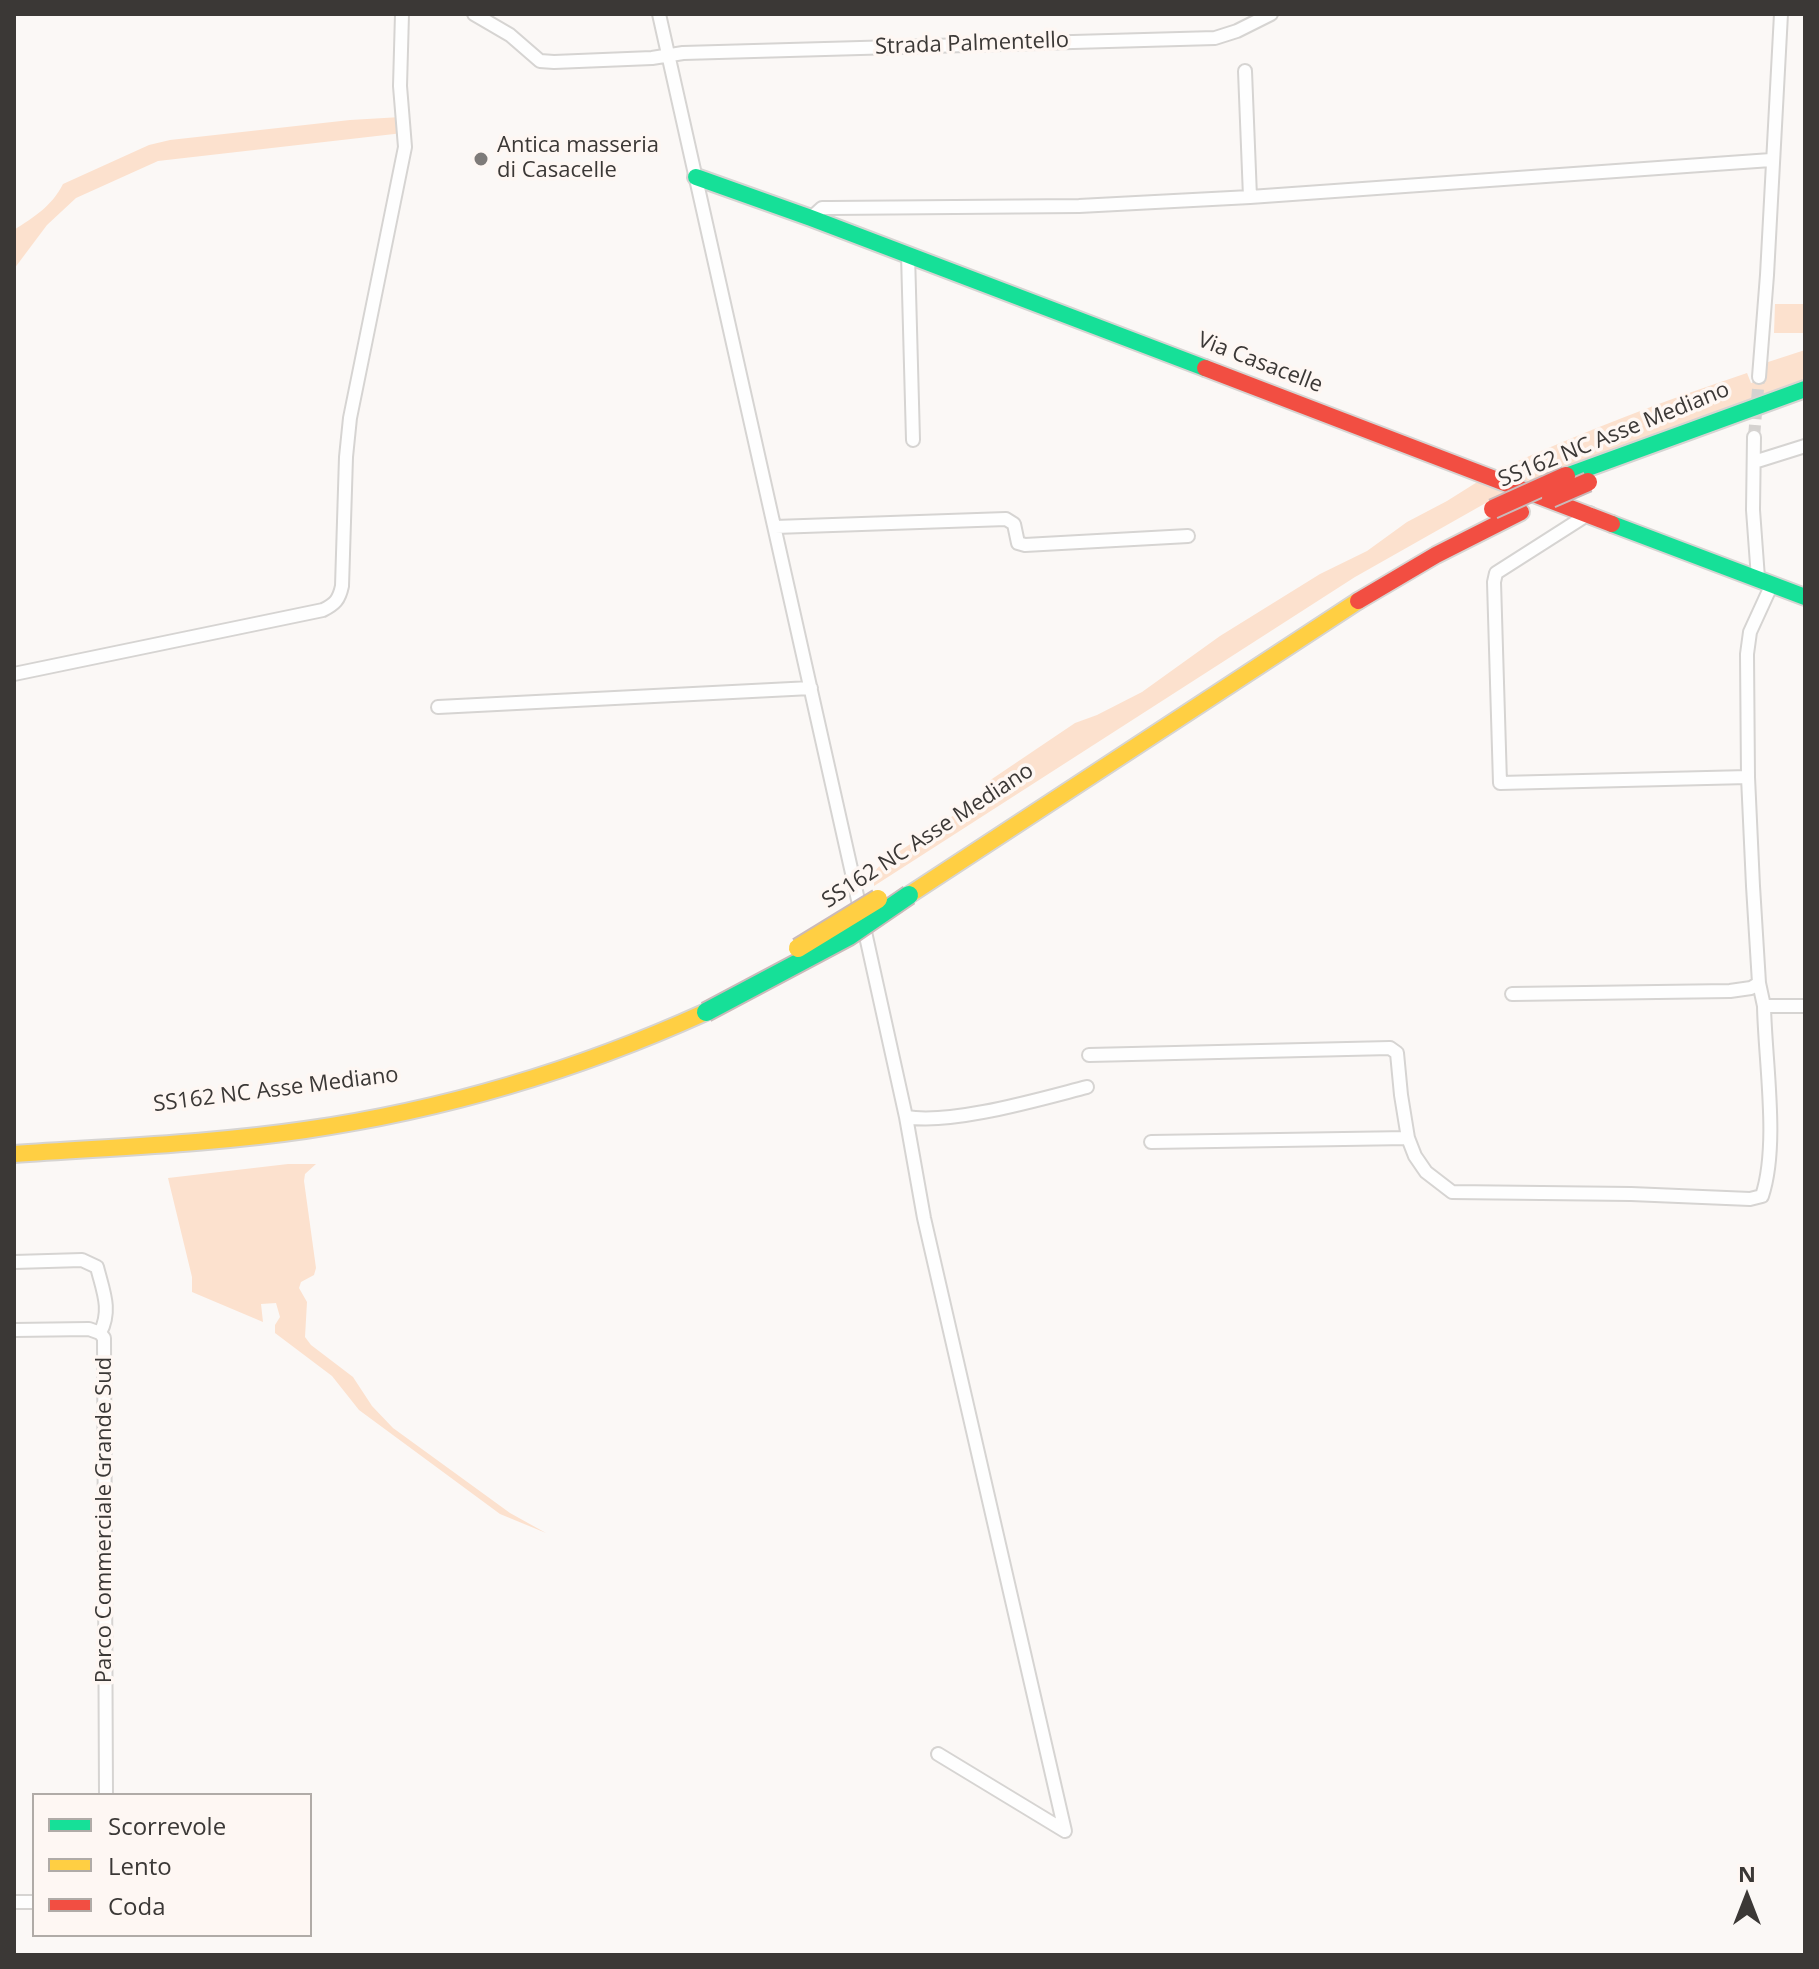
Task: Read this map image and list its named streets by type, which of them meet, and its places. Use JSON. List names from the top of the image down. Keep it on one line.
{"streets":{"main road":["Via Casacelle","SS162 NC Asse Mediano"],"street":["Strada Palmentello","Parco Commerciale Grande Sud"]},"places":["Antica masseria di Casacelle"],"legend":["Scorrevole","Lento","Coda"],"north":"top"}
